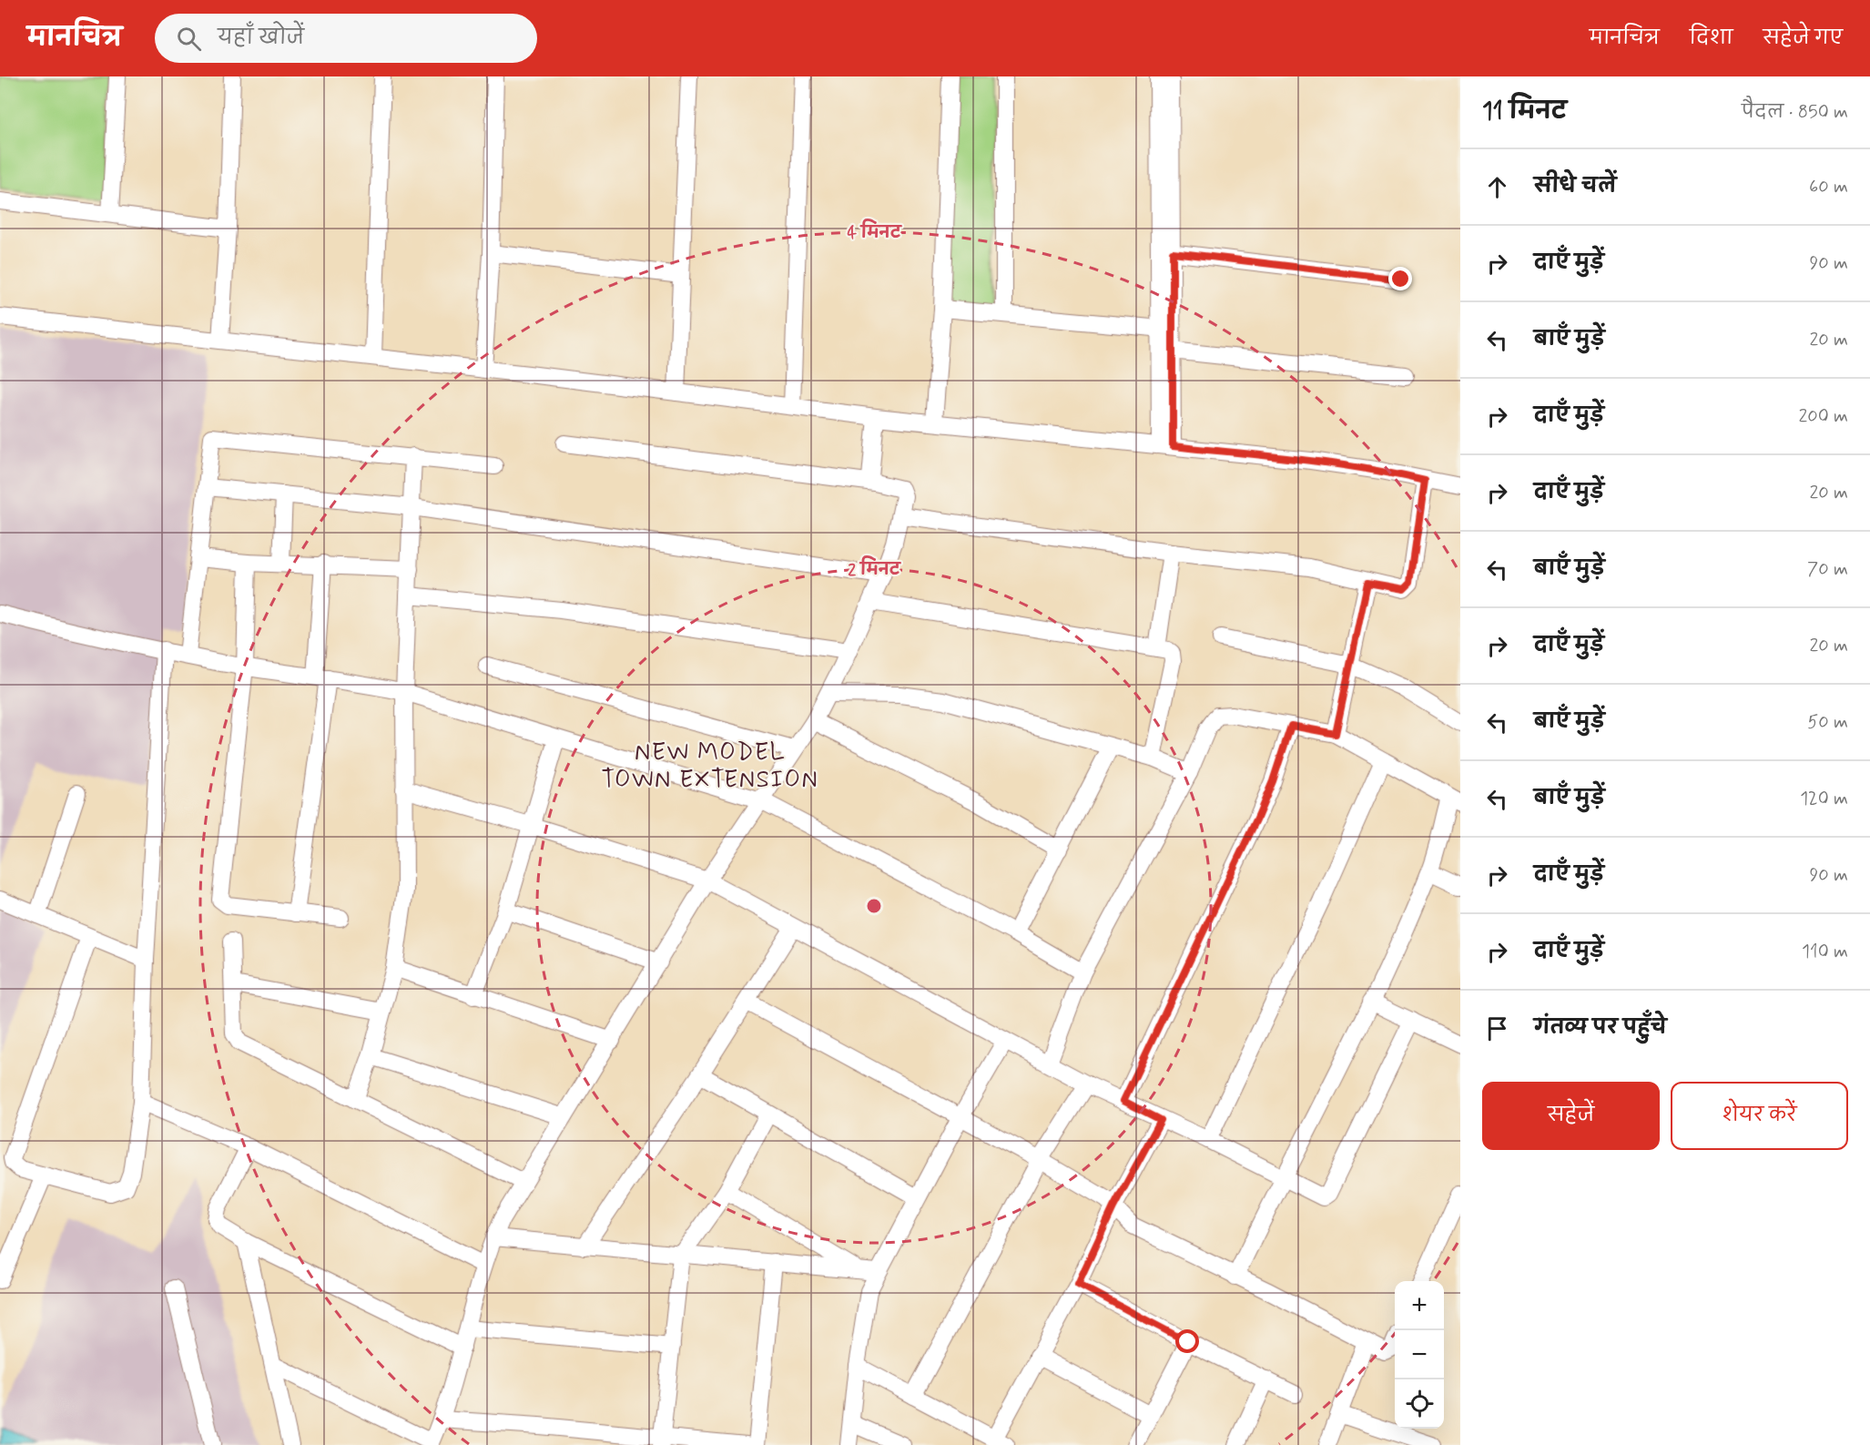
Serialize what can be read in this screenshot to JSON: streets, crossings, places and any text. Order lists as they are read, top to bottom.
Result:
{
  "districts": ["NEW MODEL TOWN EXTENSION"],
  "page": {
    "header": "मानचित्र",
    "search": "यहाँ खोजें",
    "nav": ["मानचित्र", "दिशा", "सहेजे गए"],
    "heading": ["11 मिनट", "पैदल · 850 m"],
    "list": [
      ["सीधे चलें", "60 m"],
      ["दाएँ मुड़ें", "90 m"],
      ["बाएँ मुड़ें", "20 m"],
      ["दाएँ मुड़ें", "200 m"],
      ["दाएँ मुड़ें", "20 m"],
      ["बाएँ मुड़ें", "70 m"],
      ["दाएँ मुड़ें", "20 m"],
      ["बाएँ मुड़ें", "50 m"],
      ["बाएँ मुड़ें", "120 m"],
      ["दाएँ मुड़ें", "90 m"],
      ["दाएँ मुड़ें", "110 m"],
      "गंतव्य पर पहुँचे"
    ],
    "buttons": ["सहेजें", "शेयर करें"],
    "map_buttons": ["+", "−"]
  },
  "rings": ["4 मिनट", "2 मिनट"]
}
